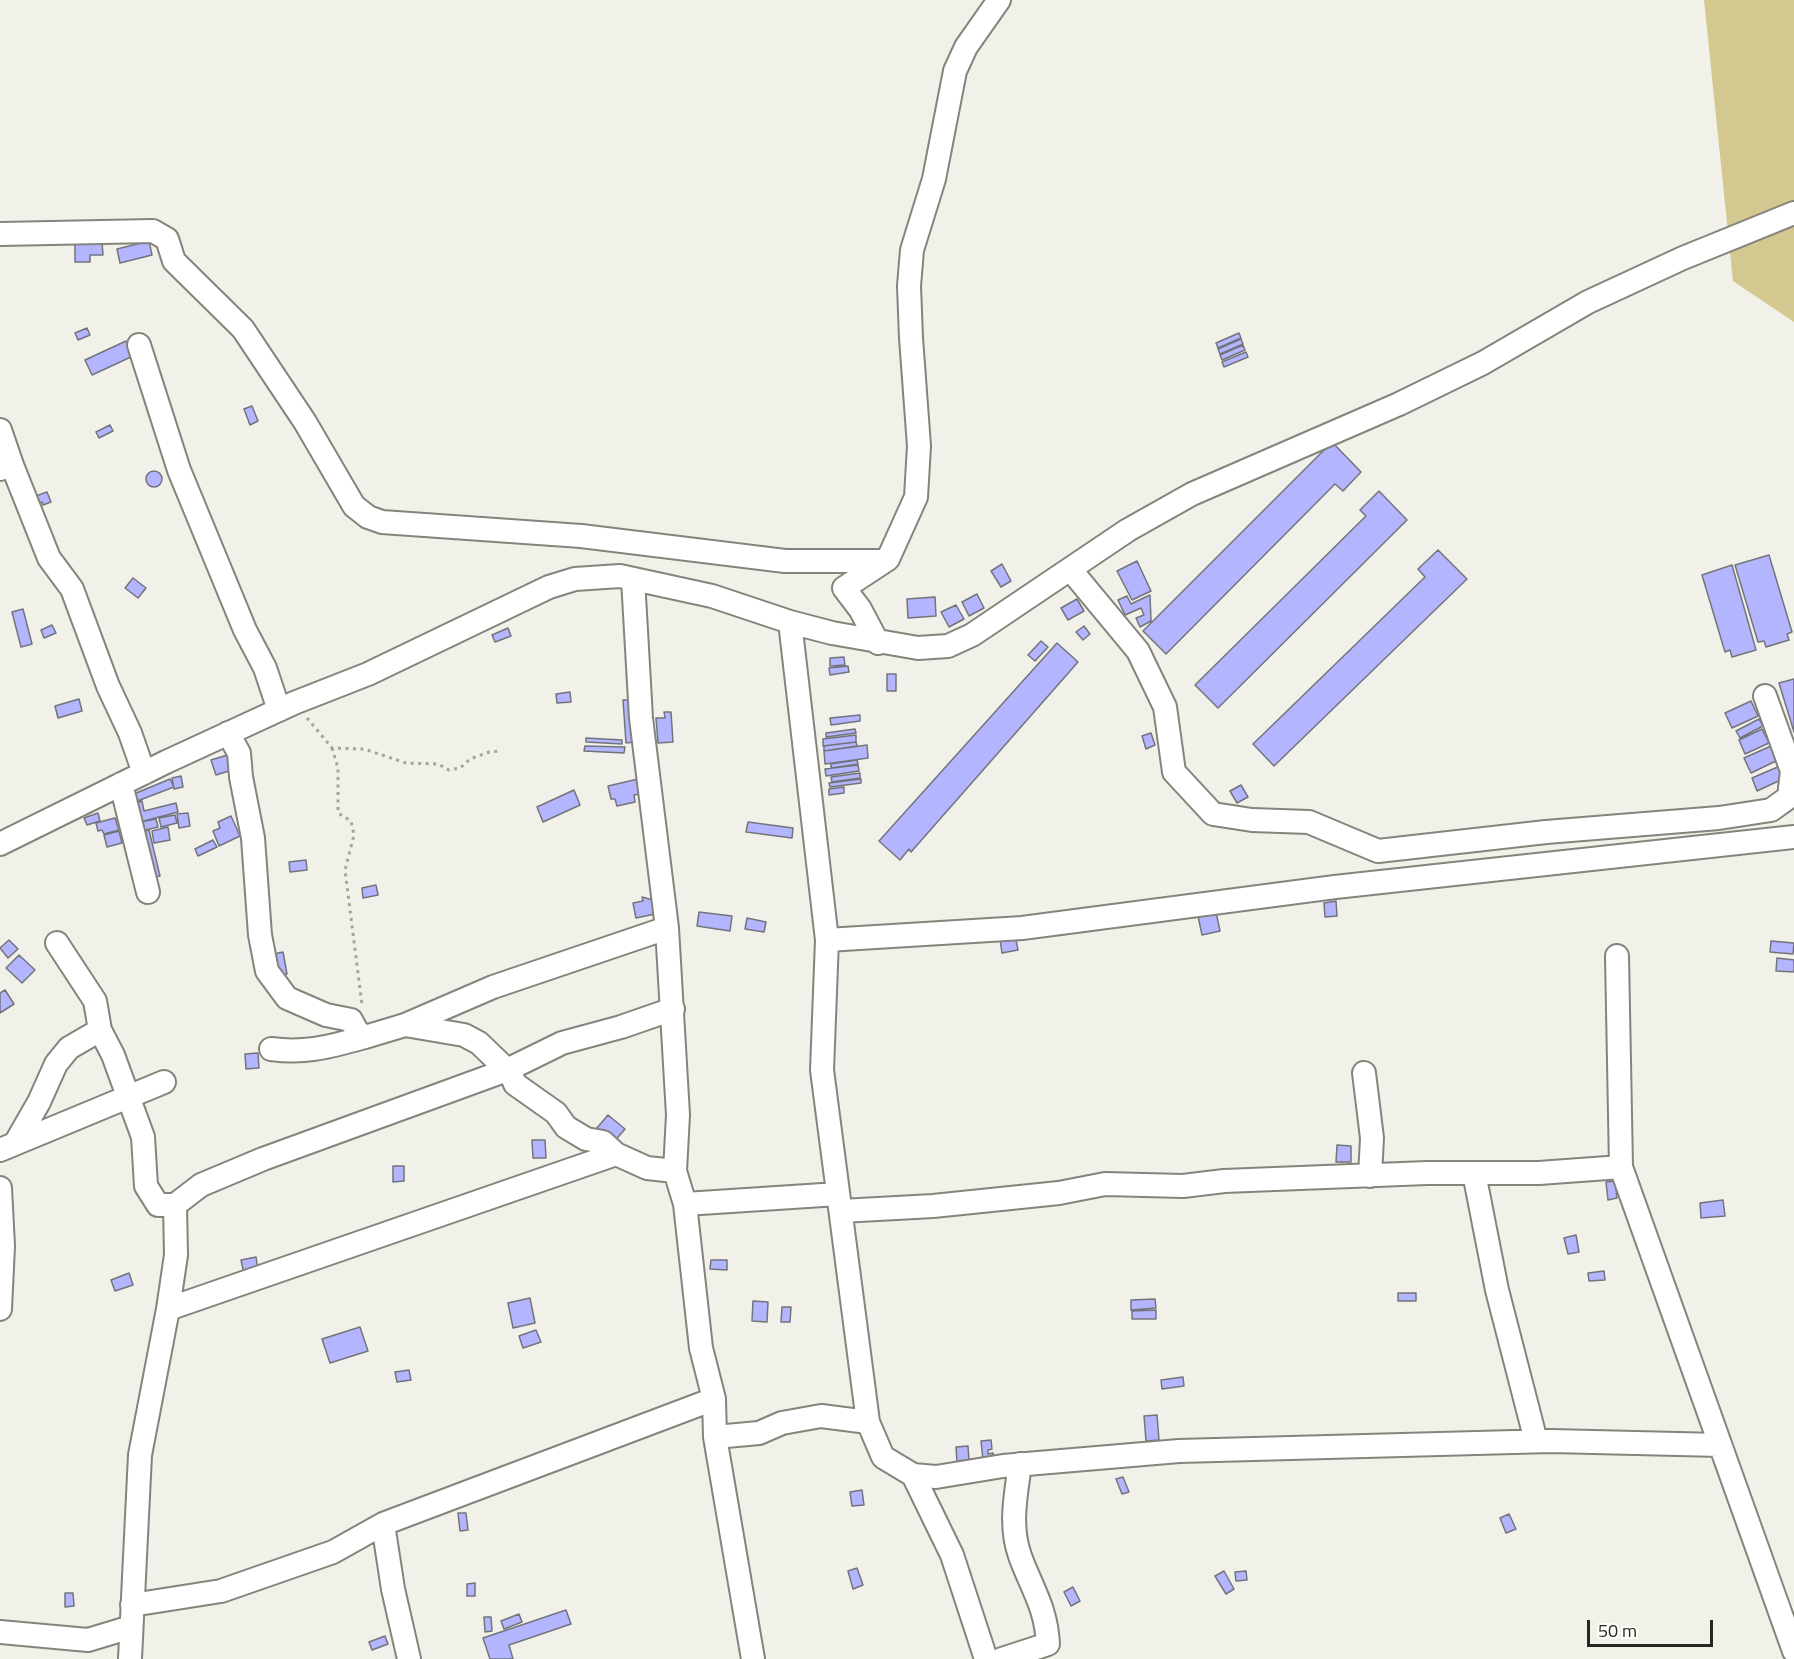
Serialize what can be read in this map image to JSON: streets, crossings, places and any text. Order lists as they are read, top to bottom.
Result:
{
  "scale_bar": "50 m"
}
